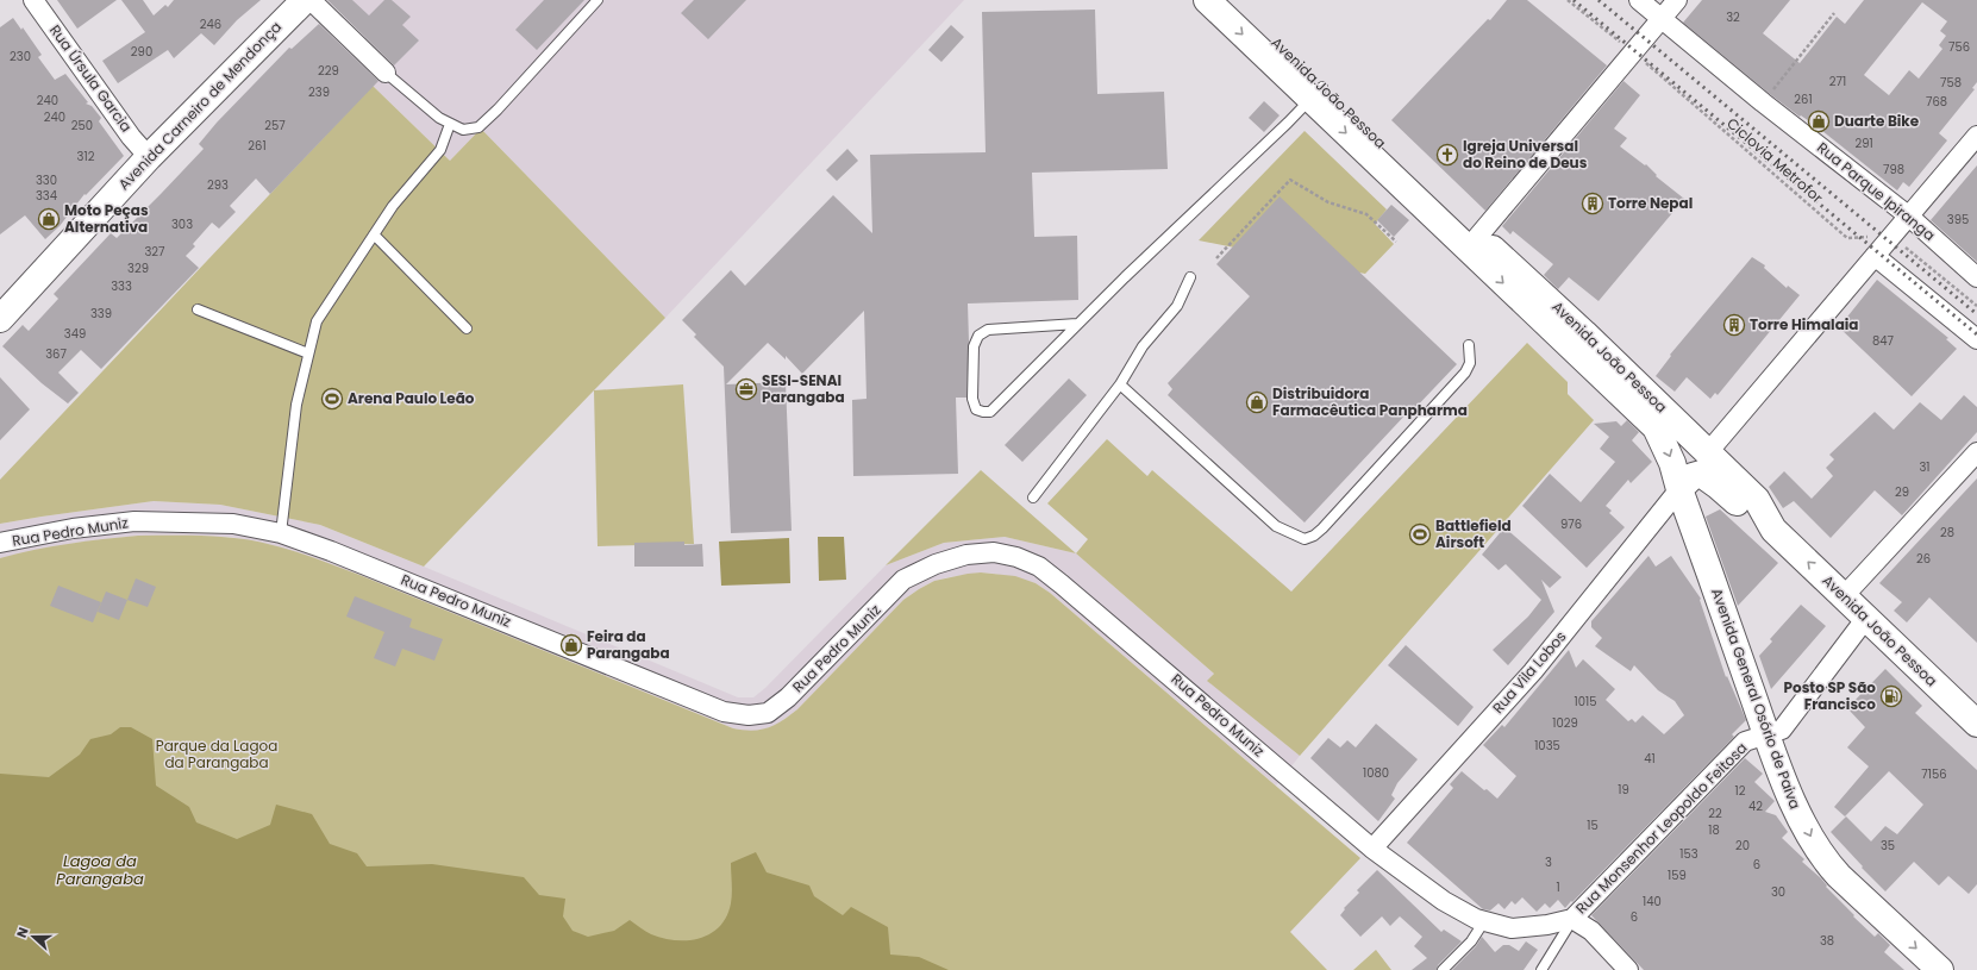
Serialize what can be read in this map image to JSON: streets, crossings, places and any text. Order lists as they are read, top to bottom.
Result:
{
  "streets": {
    "main road": ["Avenida João Pessoa", "Avenida Carneiro de Mendonça", "Avenida General Osório de Paiva"],
    "street": [
      "Rua Úrsula Garcia",
      "Rua Parque Ipiranga",
      "Rua Pedro Muniz",
      "Rua Vila Lobos",
      "Rua Monsenhor Leopoldo Feitosa"
    ],
    "path": ["Ciclovia Metrofor"]
  },
  "crossings": [
    ["Rua Úrsula Garcia", "Avenida Carneiro de Mendonça"],
    ["Avenida João Pessoa", "Avenida General Osório de Paiva"],
    ["Avenida João Pessoa", "Rua Monsenhor Leopoldo Feitosa"],
    ["Rua Pedro Muniz", "Rua Vila Lobos"],
    ["Rua Pedro Muniz", "Rua Monsenhor Leopoldo Feitosa"],
    ["Rua Vila Lobos", "Avenida General Osório de Paiva"],
    ["Avenida General Osório de Paiva", "Rua Monsenhor Leopoldo Feitosa"]
  ],
  "one_way": ["Avenida General Osório de Paiva"],
  "water": ["Lagoa da Parangaba"],
  "parks": ["Parque da Lagoa da Parangaba"],
  "places": {
    "shop": [
      "Duarte Bike",
      "Moto Peças Alternativa",
      "Distribuidora Farmacêutica Panpharma",
      "Feira da Parangaba"
    ],
    "church": ["Igreja Universal do Reino de Deus"],
    "building": ["Torre Nepal", "Torre Himalaia"],
    "office": ["SESI-SENAI Parangaba"],
    "sports": ["Arena Paulo Leão", "Battlefield Airsoft"],
    "fuel station": ["Posto SP São Francisco"]
  },
  "house_numbers": [
    "32",
    "246",
    "756",
    "290",
    "230",
    "229",
    "271",
    "758",
    "239",
    "261",
    "240",
    "768",
    "240",
    "250",
    "257",
    "291",
    "261",
    "312",
    "798",
    "330",
    "293",
    "334",
    "395",
    "303",
    "327",
    "329",
    "333",
    "339",
    "349",
    "847",
    "367",
    "31",
    "29",
    "976",
    "28",
    "26",
    "1015",
    "1029",
    "1035",
    "41",
    "1080",
    "7156",
    "19",
    "12",
    "42",
    "22",
    "15",
    "18",
    "20",
    "35",
    "153",
    "3",
    "6",
    "159",
    "1",
    "30",
    "140",
    "6",
    "38"
  ],
  "north": "left"
}
